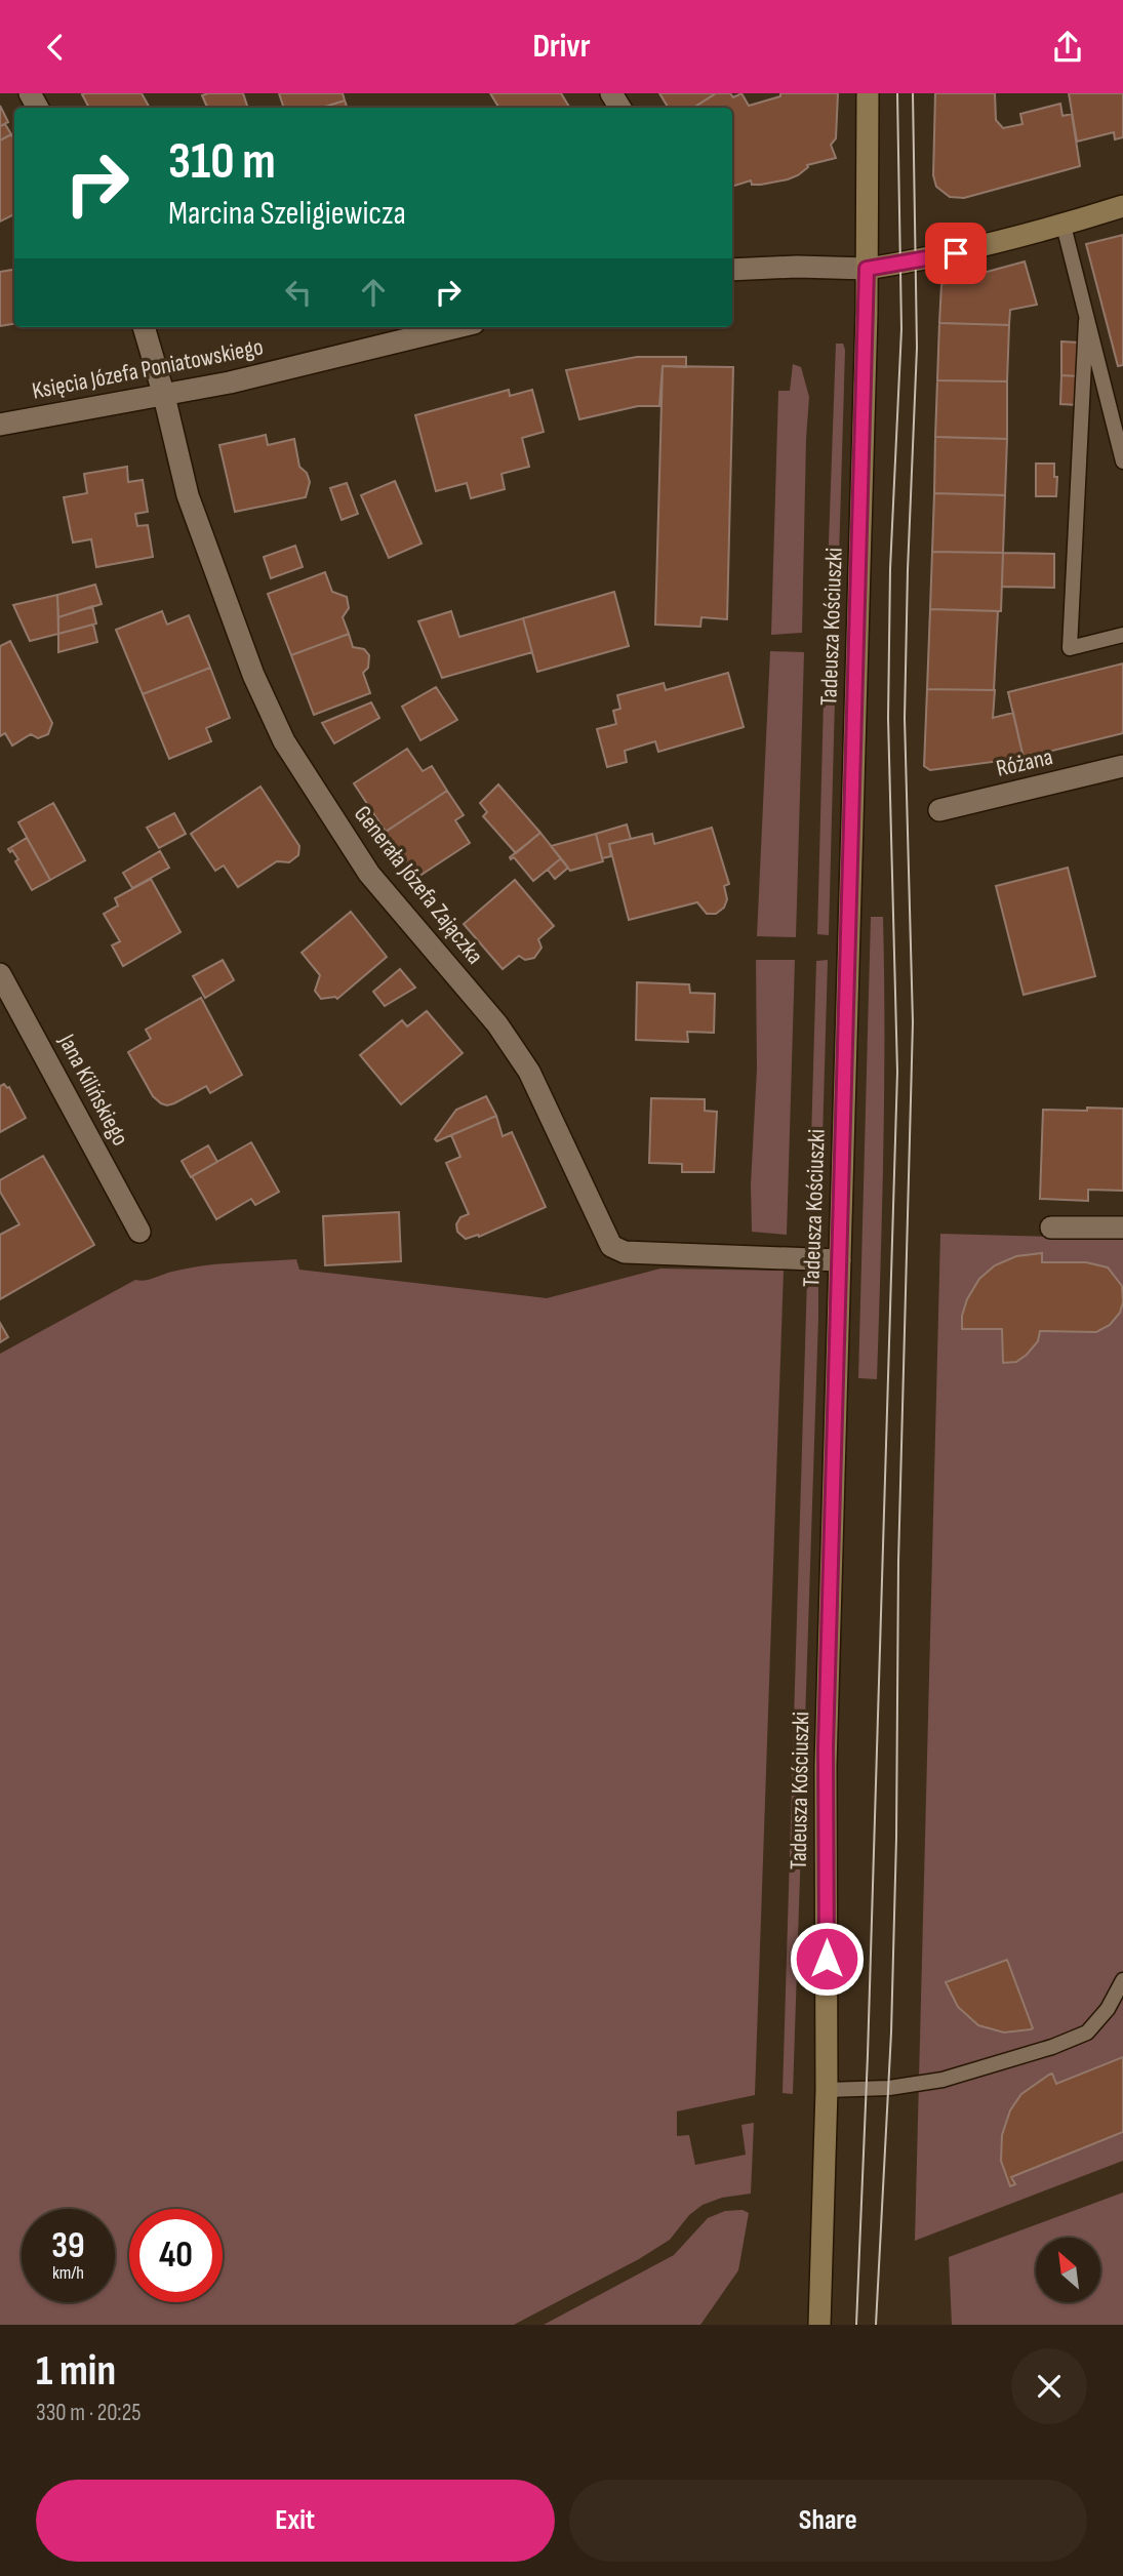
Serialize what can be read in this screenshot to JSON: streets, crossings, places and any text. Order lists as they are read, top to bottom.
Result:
{
  "streets": {
    "street": [
      "Księcia Józefa Poniatowskiego",
      "Tadeusza Kościuszki",
      "Różana",
      "Generała Józefa Zajączka",
      "Jana Kilińskiego"
    ]
  },
  "crossings": [
    ["Księcia Józefa Poniatowskiego", "Generała Józefa Zajączka"],
    ["Tadeusza Kościuszki", "Generała Józefa Zajączka"]
  ],
  "north": "top left",
  "page": {
    "header": "Drivr",
    "turn": ["310 m", "Marcina Szeligiewicza"],
    "speed": "39 km/h",
    "limit": "40",
    "heading": ["1 min", "330 m · 20:25"],
    "buttons": ["Exit", "Share"]
  }
}
